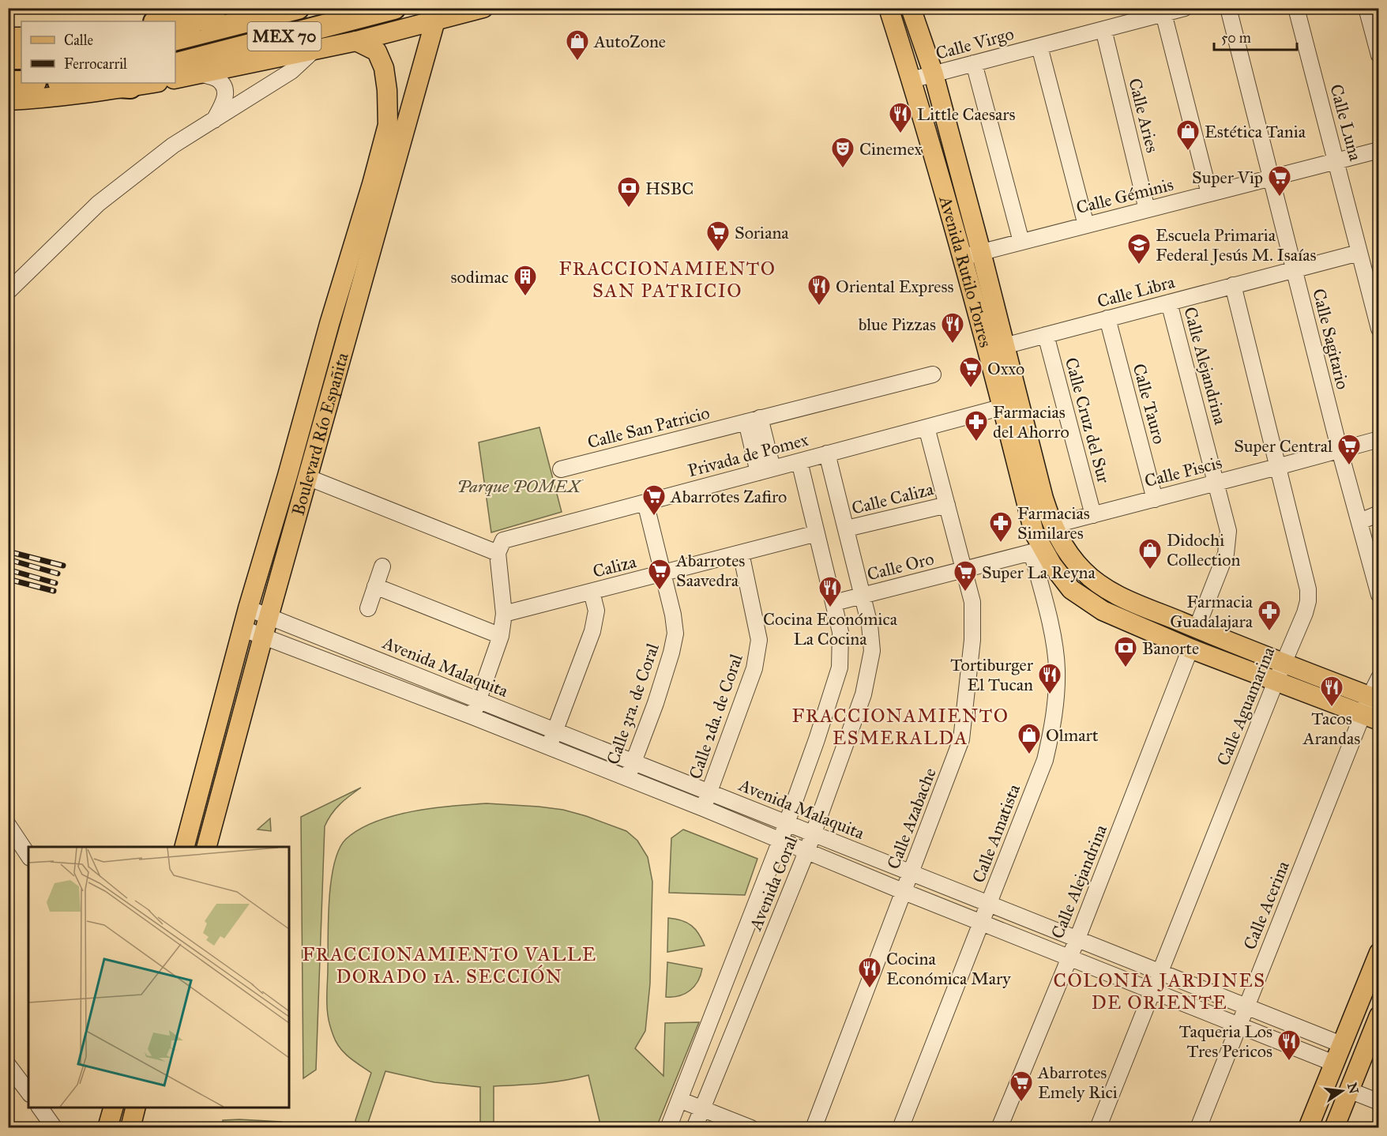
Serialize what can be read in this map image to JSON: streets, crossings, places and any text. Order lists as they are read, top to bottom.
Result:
{
  "streets": {
    "highway": ["MEX 70"],
    "main road": ["Avenida Rutilo Torres", "Boulevard Río Españita"],
    "street": [
      "Calle Virgo",
      "Calle Aries",
      "Calle Luna",
      "Calle Géminis",
      "Calle Libra",
      "Calle Sagitario",
      "Calle Alejandrina",
      "Calle Tauro",
      "Calle Cruz del Sur",
      "Calle San Patricio",
      "Privada de Pomex",
      "Calle Piscis",
      "Calle Caliza",
      "Caliza",
      "Calle Oro",
      "Avenida Malaquita",
      "Calle 3ra. de Coral",
      "Calle Aguamarina",
      "Calle 2da. de Coral",
      "Calle Azabache",
      "Calle Amatista",
      "Avenida Coral",
      "Calle Acerina"
    ]
  },
  "crossings": [
    ["Calle Virgo", "Calle Aries"],
    ["Calle Virgo", "Avenida Rutilo Torres"],
    ["Calle Aries", "Calle Géminis"],
    ["Calle Luna", "Calle Géminis"],
    ["Calle Luna", "Calle Libra"],
    ["Calle Géminis", "Avenida Rutilo Torres"],
    ["Calle Géminis", "Calle Sagitario"],
    ["Avenida Rutilo Torres", "Calle Libra"],
    ["Avenida Rutilo Torres", "Calle Alejandrina"],
    ["Avenida Rutilo Torres", "Privada de Pomex"],
    ["Avenida Rutilo Torres", "Calle Piscis"],
    ["Avenida Rutilo Torres", "Calle Oro"],
    ["Avenida Rutilo Torres", "Calle Aguamarina"],
    ["Avenida Rutilo Torres", "Calle Amatista"],
    ["Avenida Rutilo Torres", "Calle Acerina"],
    ["Calle Libra", "Calle Sagitario"],
    ["Calle Libra", "Calle Alejandrina"],
    ["Calle Libra", "Calle Tauro"],
    ["Calle Libra", "Calle Cruz del Sur"],
    ["Calle Libra", "Calle Aguamarina"],
    ["Calle Sagitario", "Calle Piscis"],
    ["Calle Alejandrina", "Calle Piscis"],
    ["Calle Alejandrina", "Avenida Malaquita"],
    ["Calle Tauro", "Calle Piscis"],
    ["Calle Cruz del Sur", "Calle Piscis"],
    ["Boulevard Río Españita", "Avenida Malaquita"],
    ["Privada de Pomex", "Calle 3ra. de Coral"],
    ["Privada de Pomex", "Calle Azabache"],
    ["Privada de Pomex", "Avenida Coral"],
    ["Calle Piscis", "Calle Aguamarina"],
    ["Calle Caliza", "Calle Azabache"],
    ["Calle Caliza", "Avenida Coral"],
    ["Caliza", "Calle 3ra. de Coral"],
    ["Caliza", "Calle 2da. de Coral"],
    ["Caliza", "Avenida Coral"],
    ["Calle Oro", "Calle Azabache"],
    ["Calle Oro", "Calle Amatista"],
    ["Calle Oro", "Avenida Coral"],
    ["Avenida Malaquita", "Calle 3ra. de Coral"],
    ["Avenida Malaquita", "Calle Aguamarina"],
    ["Avenida Malaquita", "Calle 2da. de Coral"],
    ["Avenida Malaquita", "Calle Azabache"],
    ["Avenida Malaquita", "Calle Amatista"],
    ["Avenida Malaquita", "Avenida Coral"],
    ["Avenida Malaquita", "Calle Acerina"]
  ],
  "districts": [
    "FRACCIONAMIENTO SAN PATRICIO",
    "FRACCIONAMIENTO ESMERALDA",
    "FRACCIONAMIENTO VALLE DORADO 1A. SECCIÓN",
    "COLONIA JARDINES DE ORIENTE"
  ],
  "parks": ["Parque POMEX"],
  "places": {
    "shop": [
      "AutoZone",
      "Estética Tania",
      "Didochi Collection",
      "Olmart"
    ],
    "restaurant": [
      "Little Caesars",
      "Oriental Express",
      "blue Pizzas",
      "Cocina Económica La Cocina",
      "Tortiburger El Tucan",
      "Tacos Arandas",
      "Cocina Económica Mary",
      "Taqueria Los Tres Pericos"
    ],
    "theatre": ["Cinemex"],
    "supermarket": [
      "Super Vip",
      "Soriana",
      "Oxxo",
      "Super Central",
      "Abarrotes Zafiro",
      "Abarrotes Saavedra",
      "Super La Reyna",
      "Abarrotes Emely Rici"
    ],
    "bank": ["HSBC", "Banorte"],
    "school or university": ["Escuela Primaria Federal Jesús M. Isaías"],
    "building": ["sodimac"],
    "pharmacy": ["Farmacias del Ahorro", "Farmacias Similares", "Farmacia Guadalajara"]
  },
  "legend": ["Calle", "Ferrocarril"],
  "scale_bar": "50 m",
  "north": "right"
}
